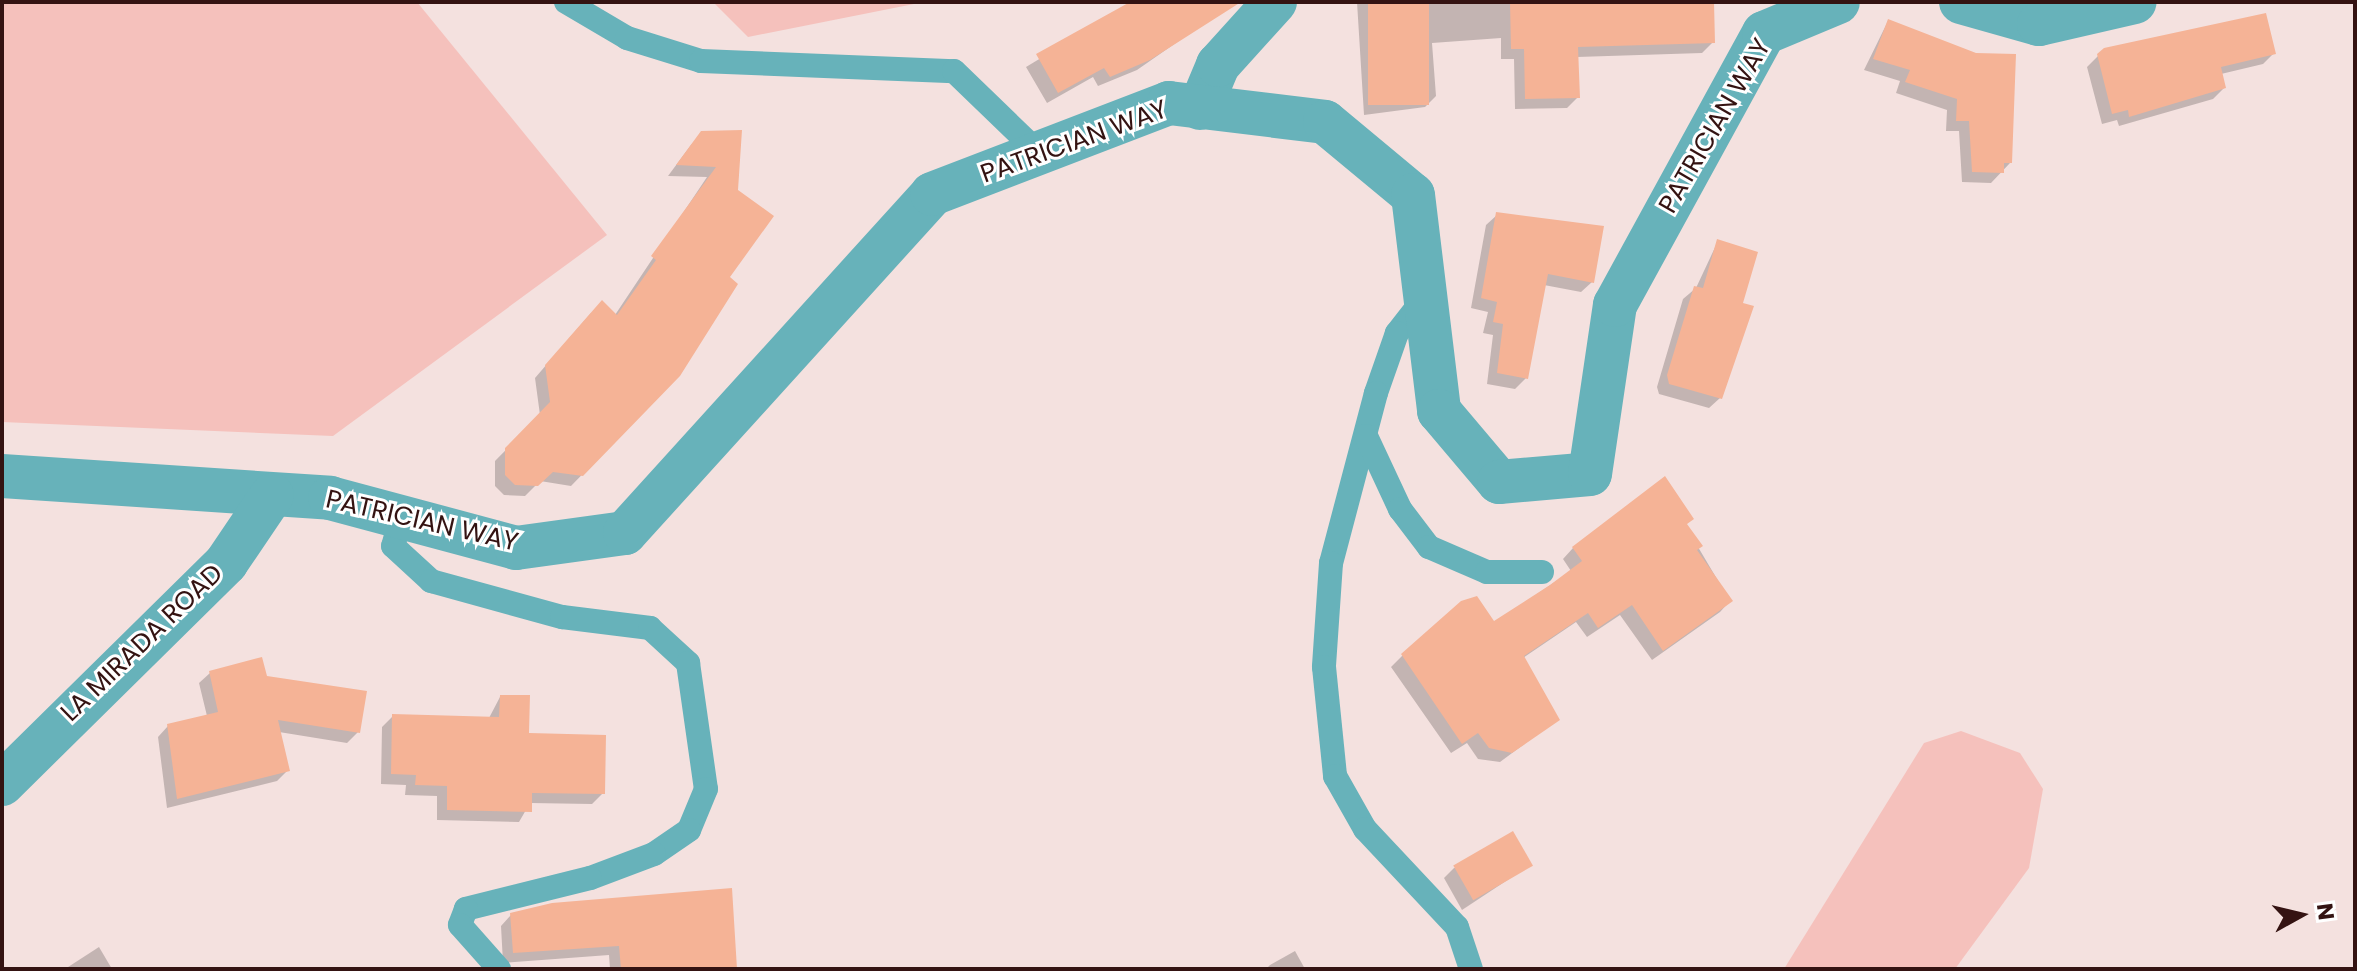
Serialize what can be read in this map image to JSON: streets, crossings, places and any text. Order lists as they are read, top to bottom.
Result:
{
  "streets": {
    "street": ["PATRICIAN WAY", "LA MIRADA ROAD"]
  },
  "crossings": [
    ["PATRICIAN WAY", "LA MIRADA ROAD"]
  ],
  "north": "right"
}
